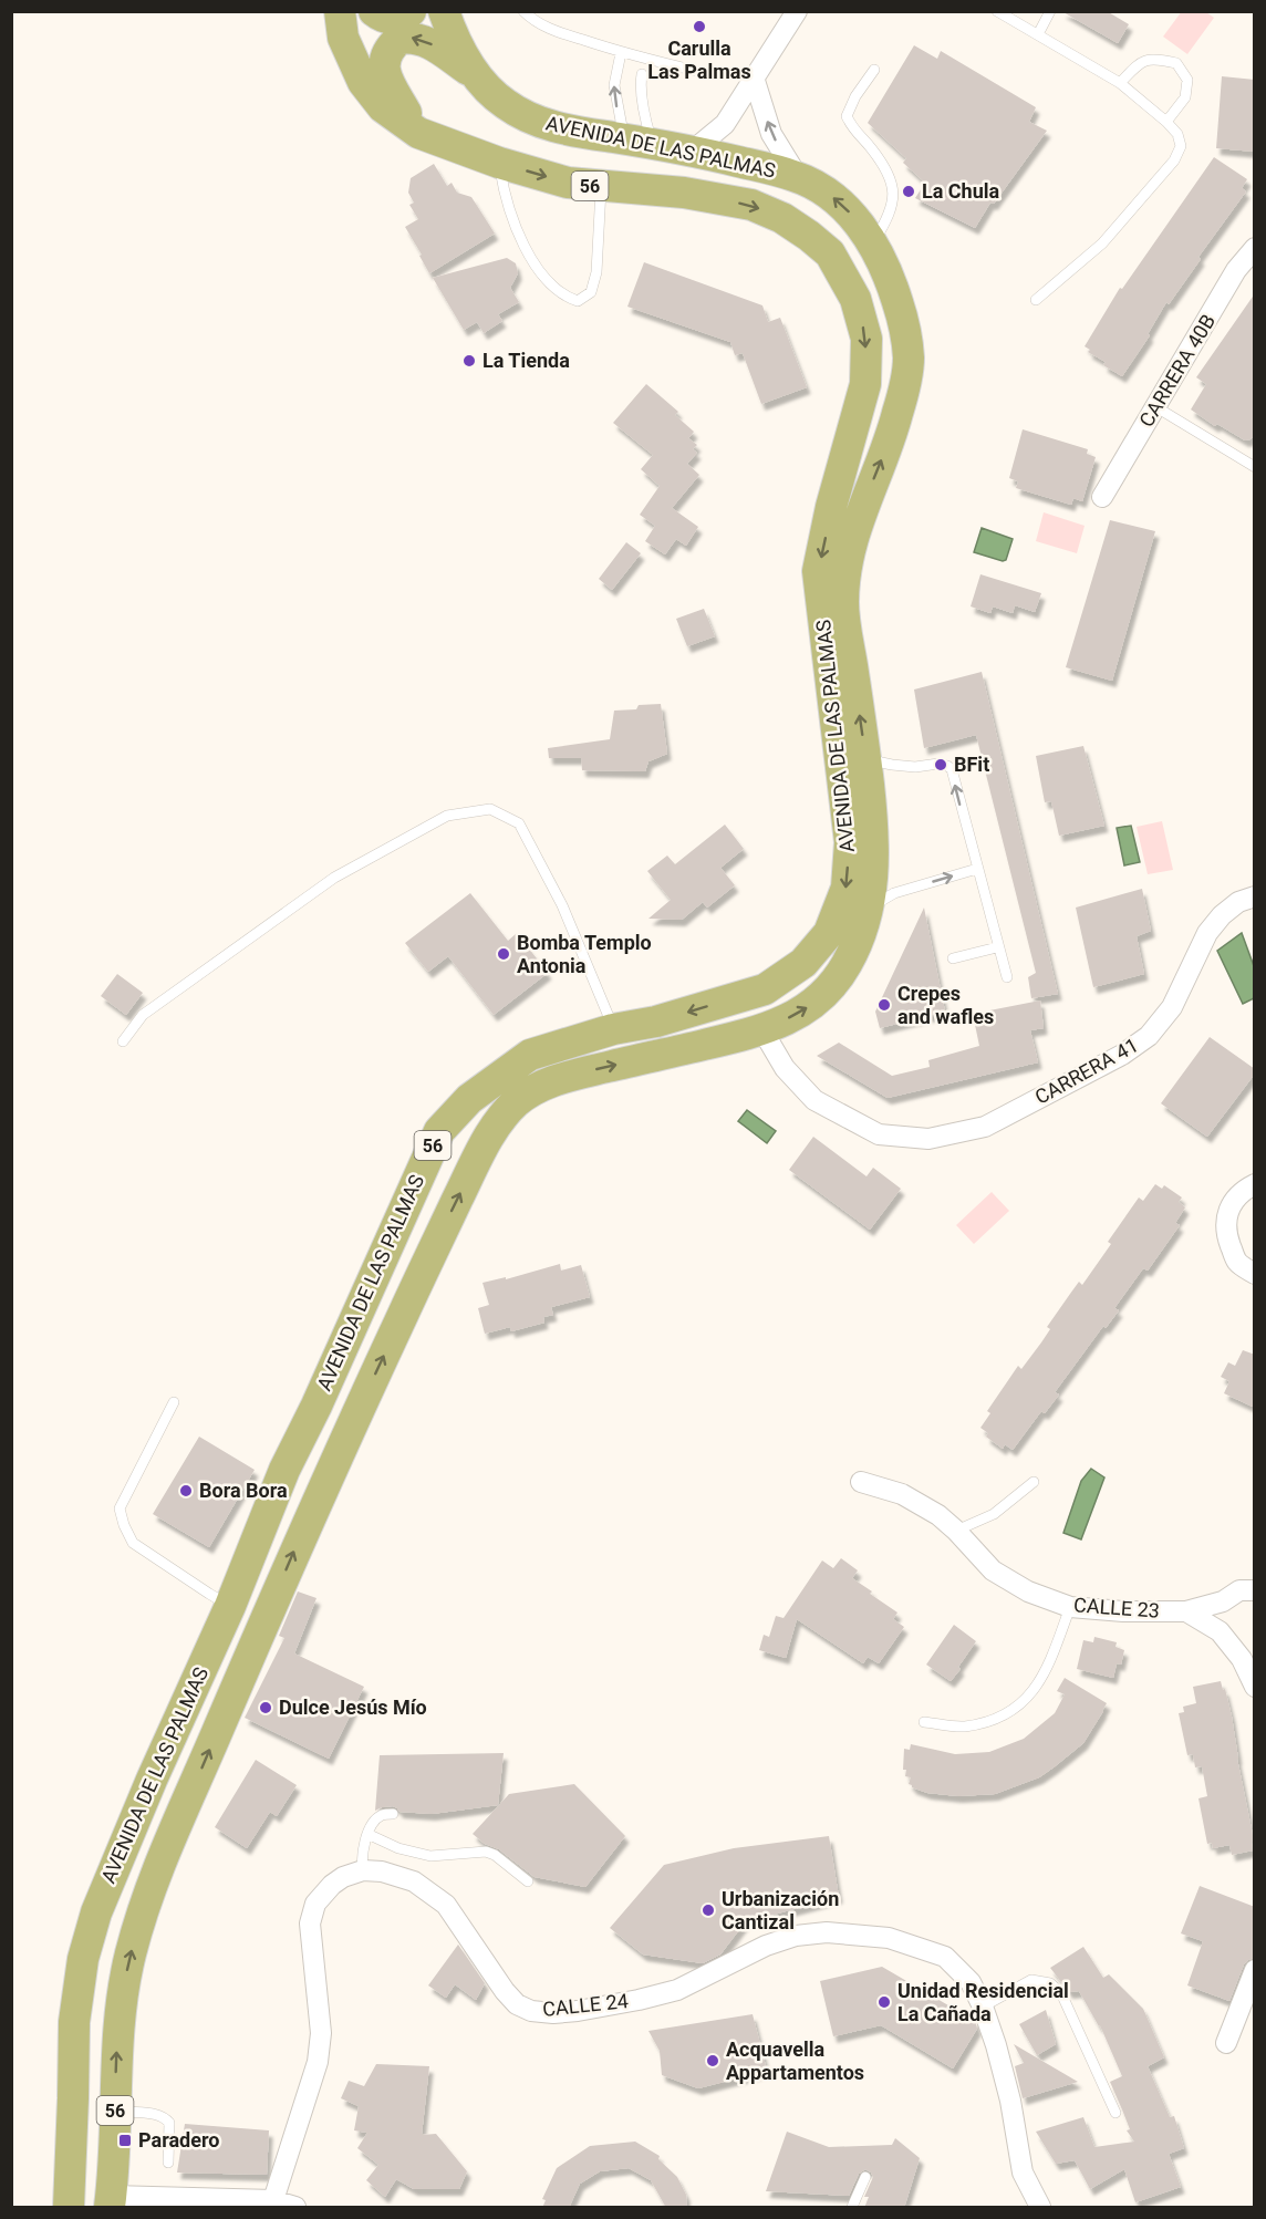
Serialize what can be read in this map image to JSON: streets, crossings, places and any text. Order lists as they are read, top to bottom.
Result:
{
  "streets": {
    "main road": ["AVENIDA DE LAS PALMAS", "56"],
    "street": [
      "CARRERA 40B",
      "CARRERA 41",
      "CALLE 23",
      "CALLE 24"
    ]
  },
  "crossings": [
    ["AVENIDA DE LAS PALMAS", "CARRERA 41"]
  ],
  "places": {
    "other": [
      "Carulla Las Palmas",
      "La Chula",
      "La Tienda",
      "BFit",
      "Bomba Templo Antonia",
      "Crepes and wafles",
      "Bora Bora",
      "Dulce Jesús Mío",
      "Urbanización Cantizal",
      "Unidad Residencial La Cañada",
      "Acquavella Appartamentos"
    ],
    "transit": ["Paradero"]
  }
}
